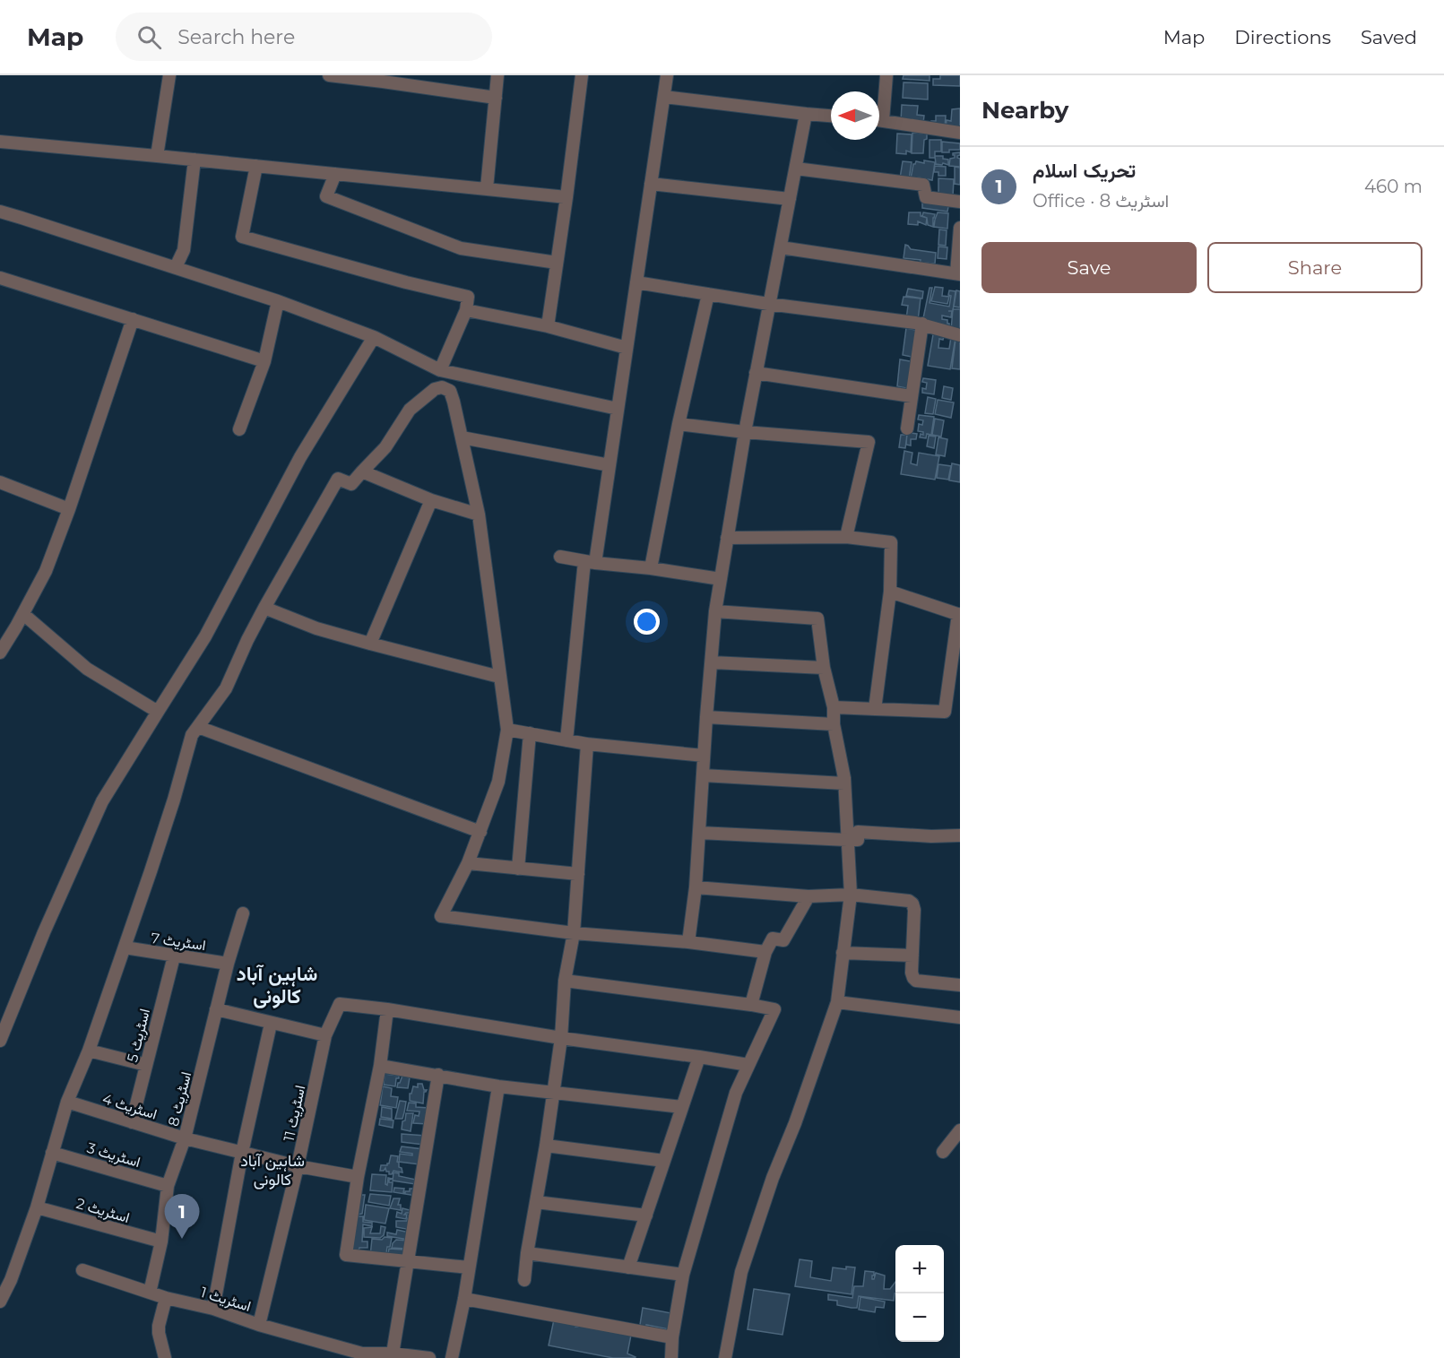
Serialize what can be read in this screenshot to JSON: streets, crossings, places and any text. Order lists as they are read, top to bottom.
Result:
{
  "streets": {
    "street": [
      "اسٹریٹ 7",
      "اسٹریٹ 5",
      "اسٹریٹ 8",
      "اسٹریٹ 4",
      "اسٹریٹ 11",
      "اسٹریٹ 3",
      "اسٹریٹ 2",
      "اسٹریٹ 1"
    ]
  },
  "crossings": [
    ["اسٹریٹ 7", "اسٹریٹ 5"],
    ["اسٹریٹ 7", "اسٹریٹ 8"],
    ["اسٹریٹ 5", "اسٹریٹ 4"],
    ["اسٹریٹ 8", "اسٹریٹ 4"],
    ["اسٹریٹ 8", "اسٹریٹ 3"],
    ["اسٹریٹ 8", "اسٹریٹ 2"],
    ["اسٹریٹ 8", "اسٹریٹ 1"],
    ["اسٹریٹ 4", "اسٹریٹ 11"],
    ["اسٹریٹ 11", "اسٹریٹ 1"]
  ],
  "districts": ["شاہین آباد کالونی", "شاہین آباد کالونی"],
  "north": "left",
  "page": {
    "header": "Map",
    "search": "Search here",
    "nav": ["Map", "Directions", "Saved"],
    "heading": "Nearby",
    "list": [
      {
        "mark": "1",
        "name": "تحریک اسلام",
        "note": "Office · اسٹریٹ 8",
        "value": "460 m"
      }
    ],
    "buttons": ["Save", "Share"],
    "pins": "1",
    "map_buttons": ["+", "−"]
  }
}
